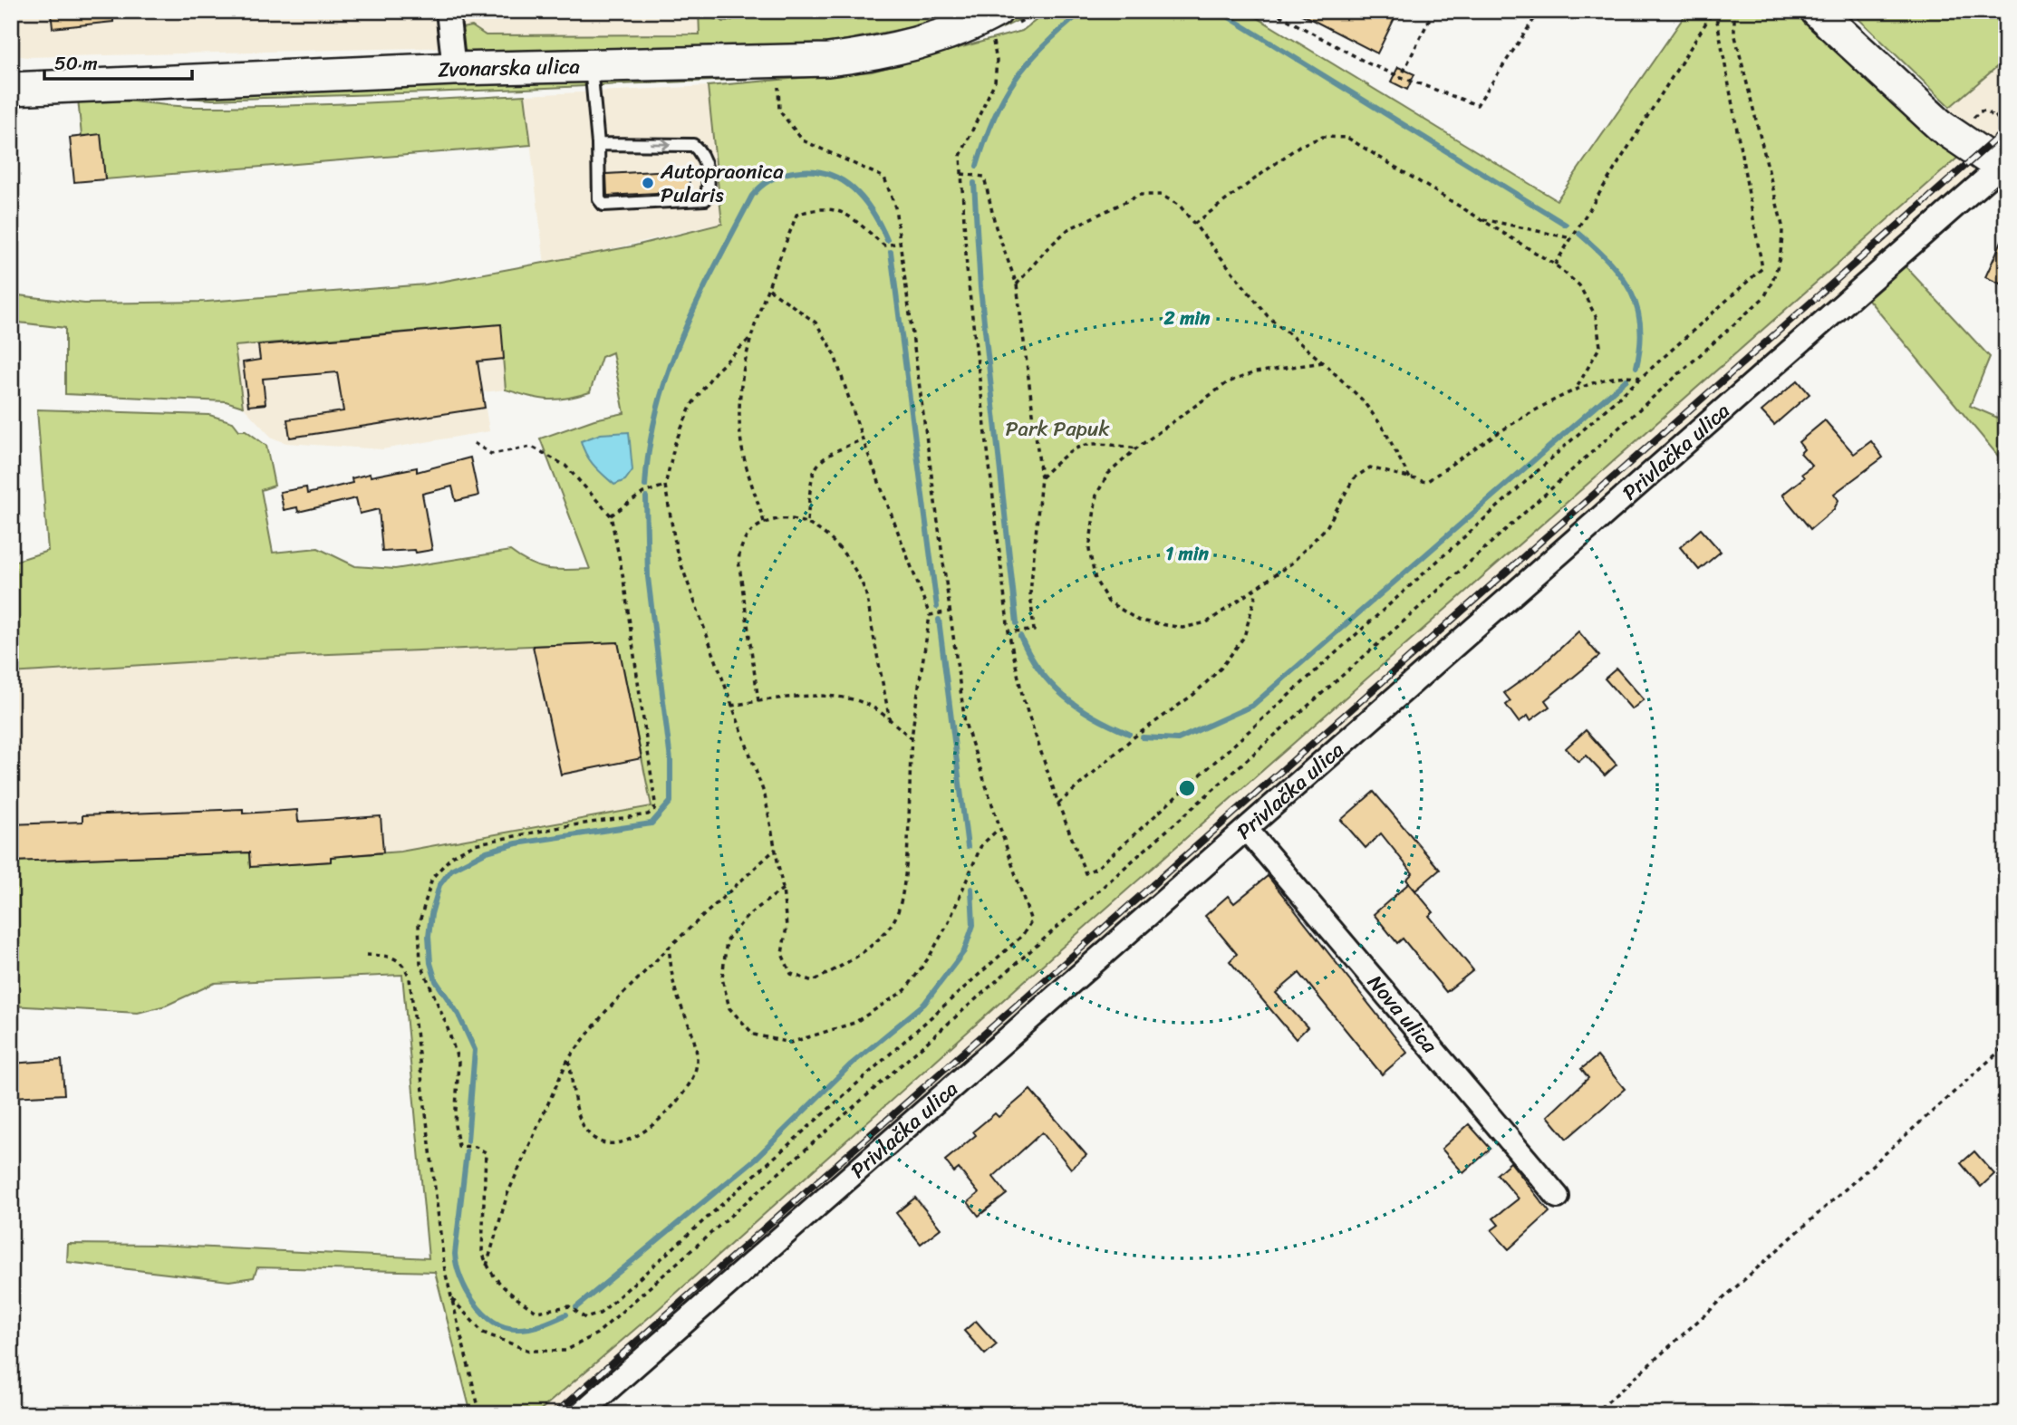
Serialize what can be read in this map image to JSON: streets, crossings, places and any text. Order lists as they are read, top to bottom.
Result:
{
  "streets": {
    "main road": ["Zvonarska ulica"],
    "street": ["Privlačka ulica", "Nova ulica"]
  },
  "crossings": [
    ["Privlačka ulica", "Nova ulica"]
  ],
  "parks": ["Park Papuk"],
  "places": ["Autopraonica Pularis"],
  "scale_bar": "50 m",
  "rings": ["2 min", "1 min"]
}
